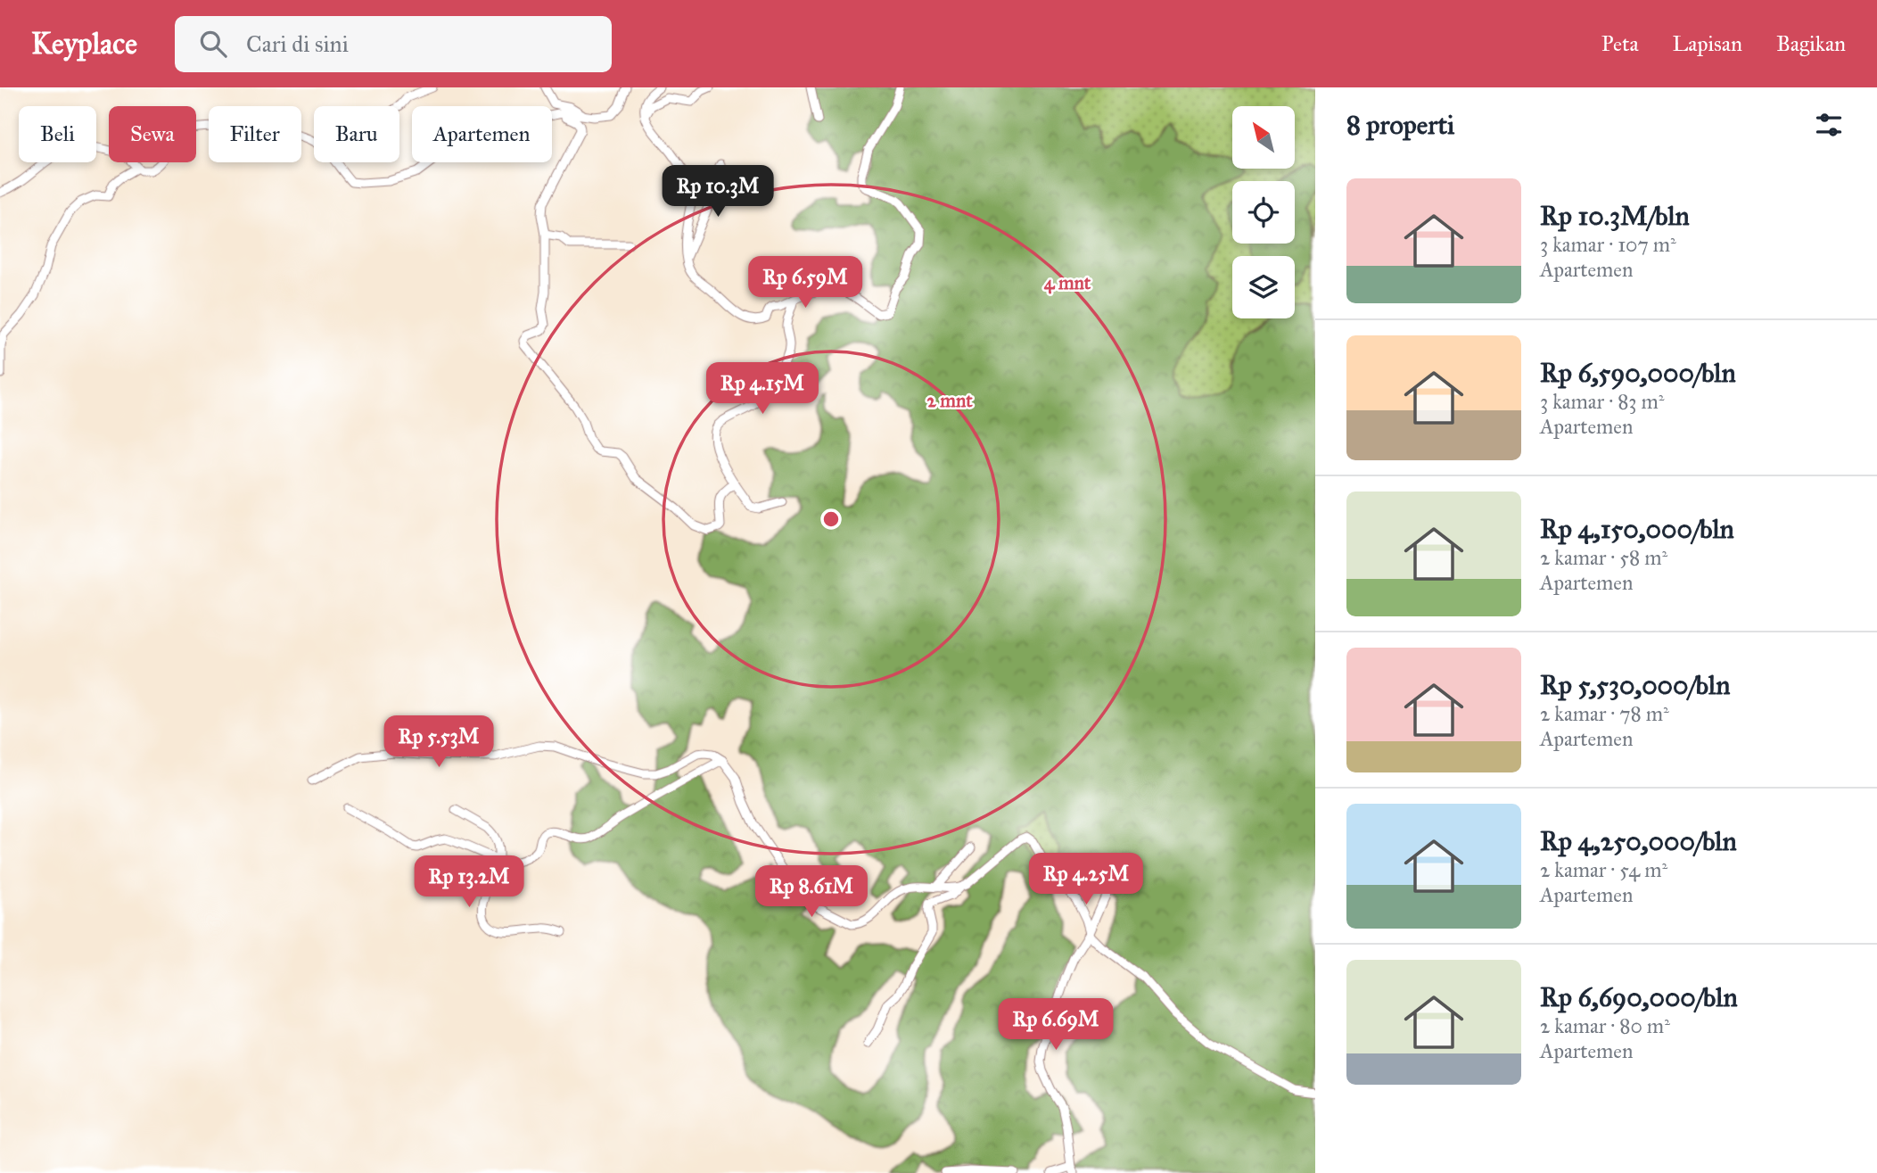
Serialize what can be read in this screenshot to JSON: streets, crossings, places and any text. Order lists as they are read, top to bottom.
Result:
{
  "north": "top left",
  "page": {
    "header": "Keyplace",
    "search": "Cari di sini",
    "nav": ["Peta", "Lapisan", "Bagikan"],
    "heading": "8 properti",
    "chip": [
      "Beli",
      "Sewa",
      "Filter",
      "Baru",
      "Apartemen"
    ],
    "list": [
      {
        "name": "Rp 10.3M/bln",
        "note": "3 kamar · 107 m² · Apartemen"
      },
      {
        "name": "Rp 6,590,000/bln",
        "note": "3 kamar · 83 m² · Apartemen"
      },
      {
        "name": "Rp 4,150,000/bln",
        "note": "2 kamar · 58 m² · Apartemen"
      },
      {
        "name": "Rp 5,530,000/bln",
        "note": "2 kamar · 78 m² · Apartemen"
      },
      {
        "name": "Rp 4,250,000/bln",
        "note": "2 kamar · 54 m² · Apartemen"
      },
      {
        "name": "Rp 6,690,000/bln",
        "note": "2 kamar · 80 m² · Apartemen"
      }
    ],
    "price": [
      "Rp 10.3M",
      "Rp 6.59M",
      "Rp 4.15M",
      "Rp 5.53M",
      "Rp 4.25M",
      "Rp 13.2M",
      "Rp 8.61M",
      "Rp 6.69M"
    ]
  },
  "rings": ["4 mnt", "2 mnt"]
}
